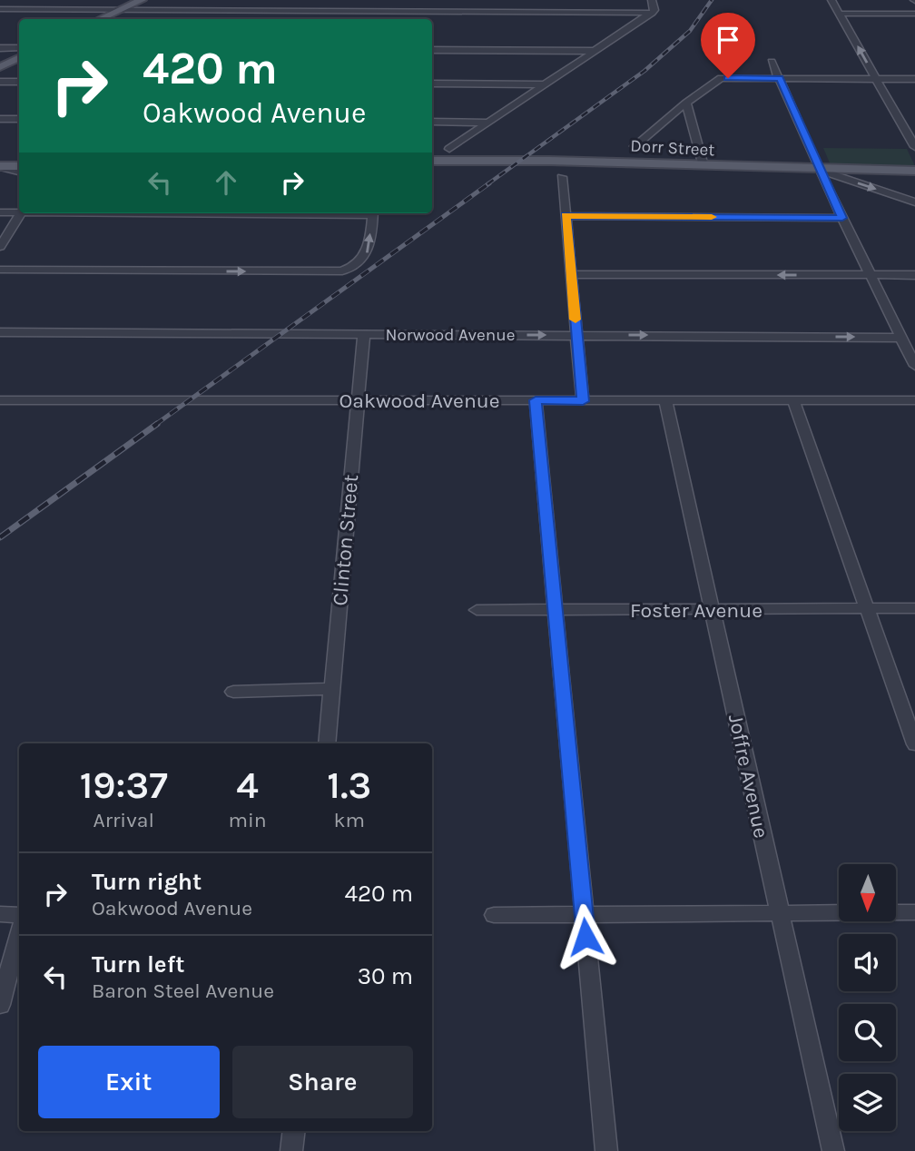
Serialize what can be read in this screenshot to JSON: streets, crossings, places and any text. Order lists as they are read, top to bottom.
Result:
{
  "streets": {
    "main road": ["Dorr Street"],
    "street": [
      "Norwood Avenue",
      "Oakwood Avenue",
      "Clinton Street",
      "Foster Avenue",
      "Joffre Avenue"
    ]
  },
  "crossings": [
    ["Norwood Avenue", "Clinton Street"],
    ["Oakwood Avenue", "Clinton Street"],
    ["Oakwood Avenue", "Joffre Avenue"],
    ["Foster Avenue", "Joffre Avenue"]
  ],
  "north": "bottom",
  "page": {
    "turn": ["420 m", "Oakwood Avenue"],
    "eta": [
      "19:37",
      "Arrival",
      "4",
      "min",
      "1.3",
      "km"
    ],
    "list": [
      {
        "name": "Turn right",
        "note": "Oakwood Avenue",
        "value": "420 m"
      },
      {
        "name": "Turn left",
        "note": "Baron Steel Avenue",
        "value": "30 m"
      }
    ],
    "buttons": ["Exit", "Share"]
  }
}
